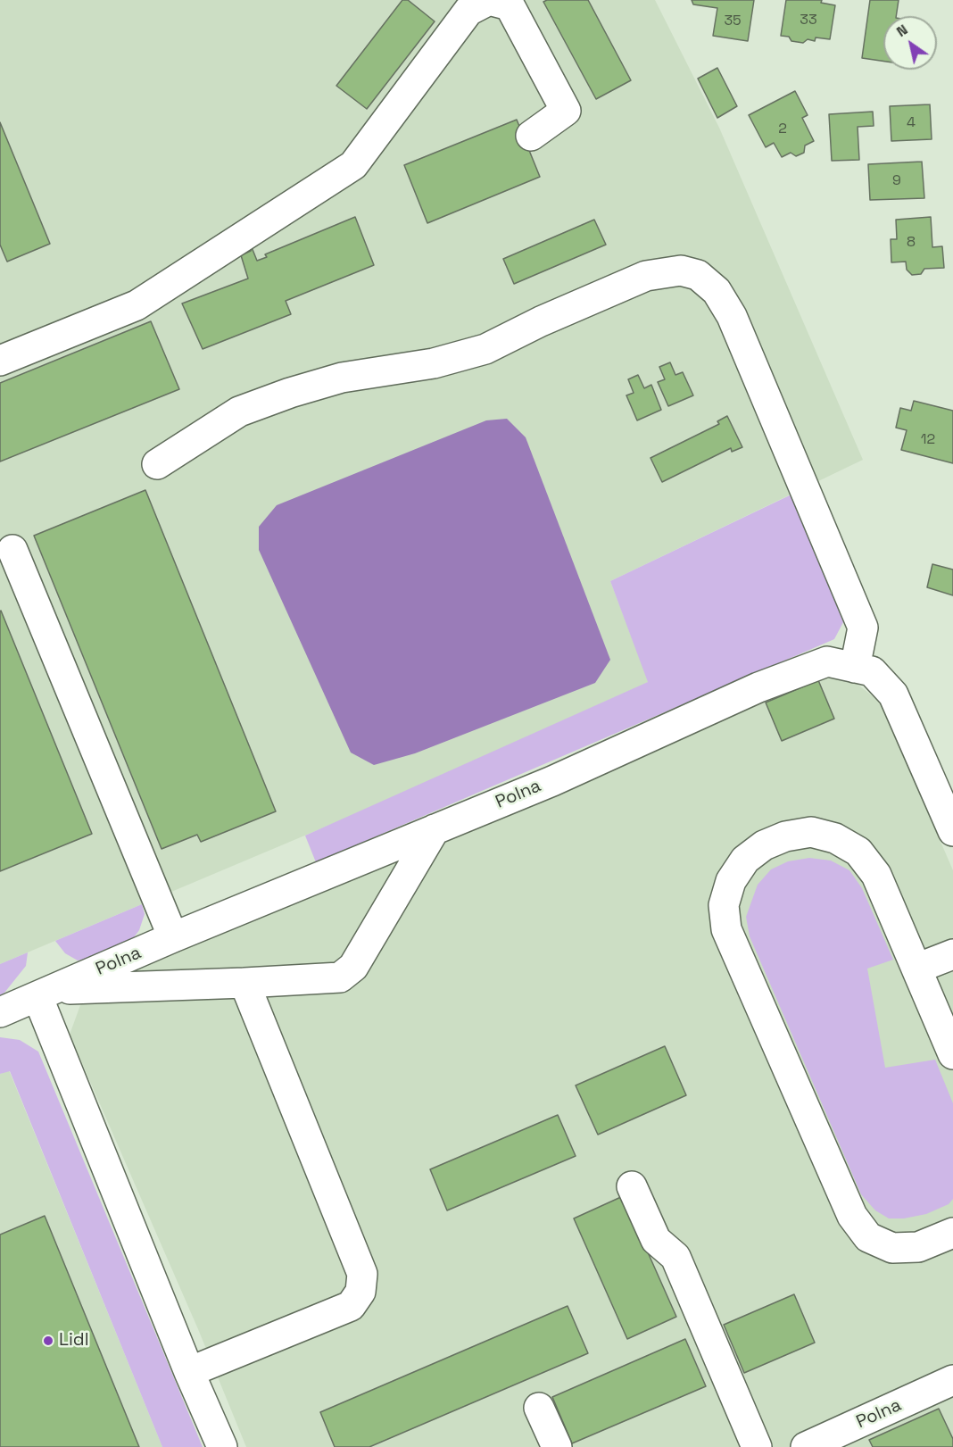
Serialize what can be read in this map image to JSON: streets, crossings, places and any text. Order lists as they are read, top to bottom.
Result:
{
  "streets": {
    "street": ["Polna"]
  },
  "places": ["Lidl"],
  "house_numbers": [
    "33",
    "35",
    "4",
    "2",
    "9",
    "8",
    "12"
  ],
  "north": "top left"
}
